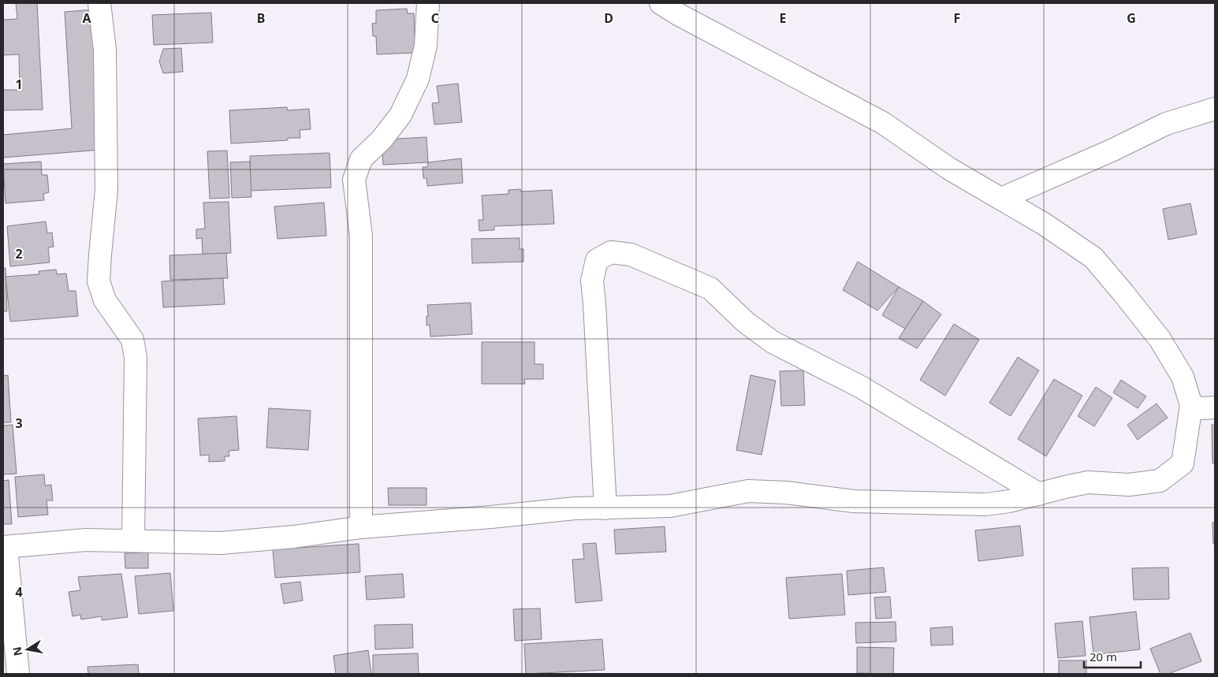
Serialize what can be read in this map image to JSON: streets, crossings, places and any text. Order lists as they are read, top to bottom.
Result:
{
  "scale_bar": "20 m",
  "north": "left",
  "grid": {
    "columns": [
      "A",
      "B",
      "C",
      "D",
      "E",
      "F",
      "G"
    ],
    "rows": [
      "1",
      "2",
      "3",
      "4"
    ]
  }
}
